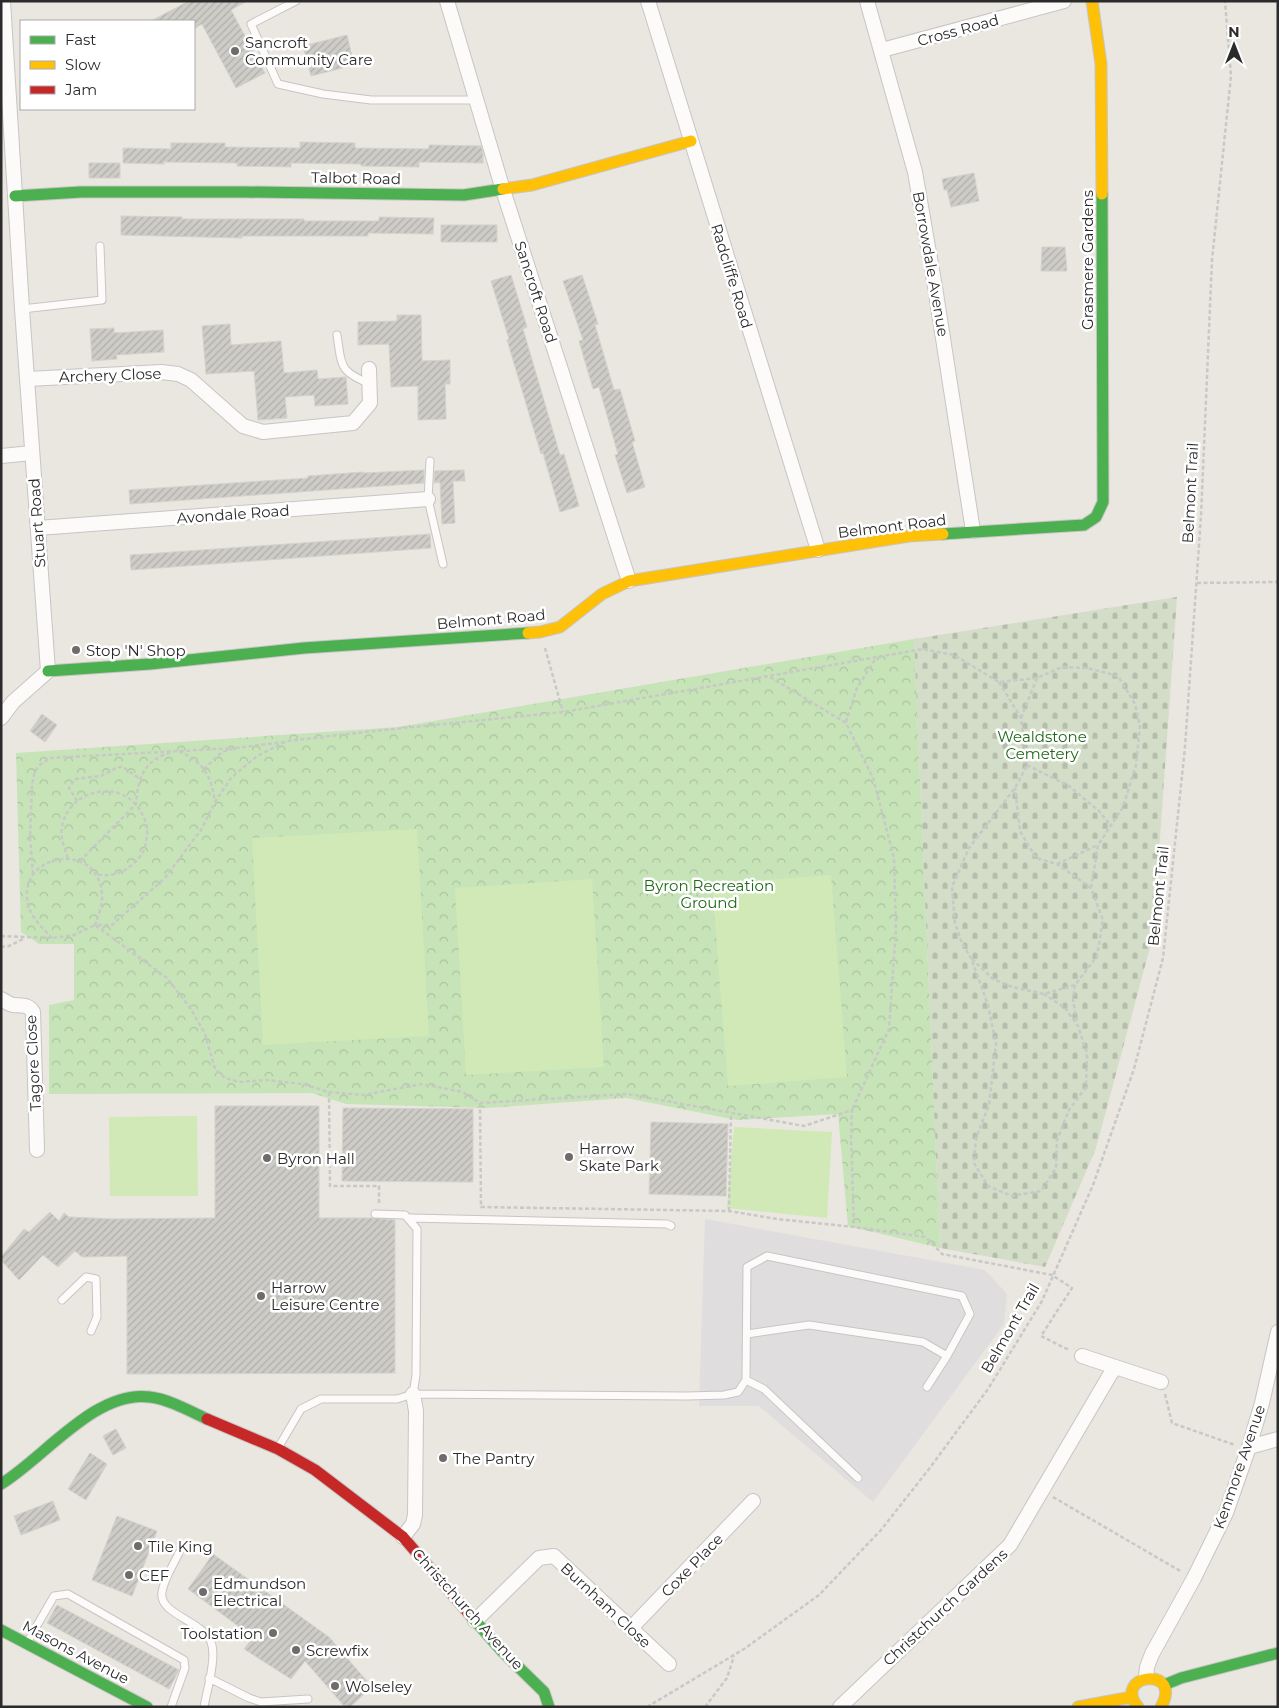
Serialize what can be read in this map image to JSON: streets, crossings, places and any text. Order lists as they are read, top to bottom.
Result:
{
  "streets": {
    "street": [
      "Cross Road",
      "Talbot Road",
      "Grasmere Gardens",
      "Borrowdale Avenue",
      "Radcliffe Road",
      "Sancroft Road",
      "Archery Close",
      "Avondale Road",
      "Stuart Road",
      "Belmont Road",
      "Tagore Close",
      "Kenmore Avenue",
      "Coxe Place",
      "Burnham Close",
      "Christchurch Gardens",
      "Christchurch Avenue",
      "Masons Avenue"
    ],
    "path": ["Belmont Trail"]
  },
  "crossings": [
    ["Cross Road", "Borrowdale Avenue"],
    ["Talbot Road", "Radcliffe Road"],
    ["Talbot Road", "Sancroft Road"],
    ["Talbot Road", "Stuart Road"],
    ["Grasmere Gardens", "Belmont Road"],
    ["Borrowdale Avenue", "Belmont Road"],
    ["Radcliffe Road", "Belmont Road"],
    ["Sancroft Road", "Belmont Road"],
    ["Archery Close", "Stuart Road"],
    ["Avondale Road", "Stuart Road"],
    ["Stuart Road", "Belmont Road"],
    ["Coxe Place", "Burnham Close"],
    ["Burnham Close", "Christchurch Avenue"]
  ],
  "parks": ["Wealdstone Cemetery", "Byron Recreation Ground"],
  "places": [
    "Sancroft Community Care",
    "Stop 'N' Shop",
    "Harrow Skate Park",
    "Byron Hall",
    "Harrow Leisure Centre",
    "The Pantry",
    "Tile King",
    "CEF",
    "Edmundson Electrical",
    "Toolstation",
    "Screwfix",
    "Wolseley"
  ],
  "legend": ["Fast", "Slow", "Jam"],
  "north": "top"
}
